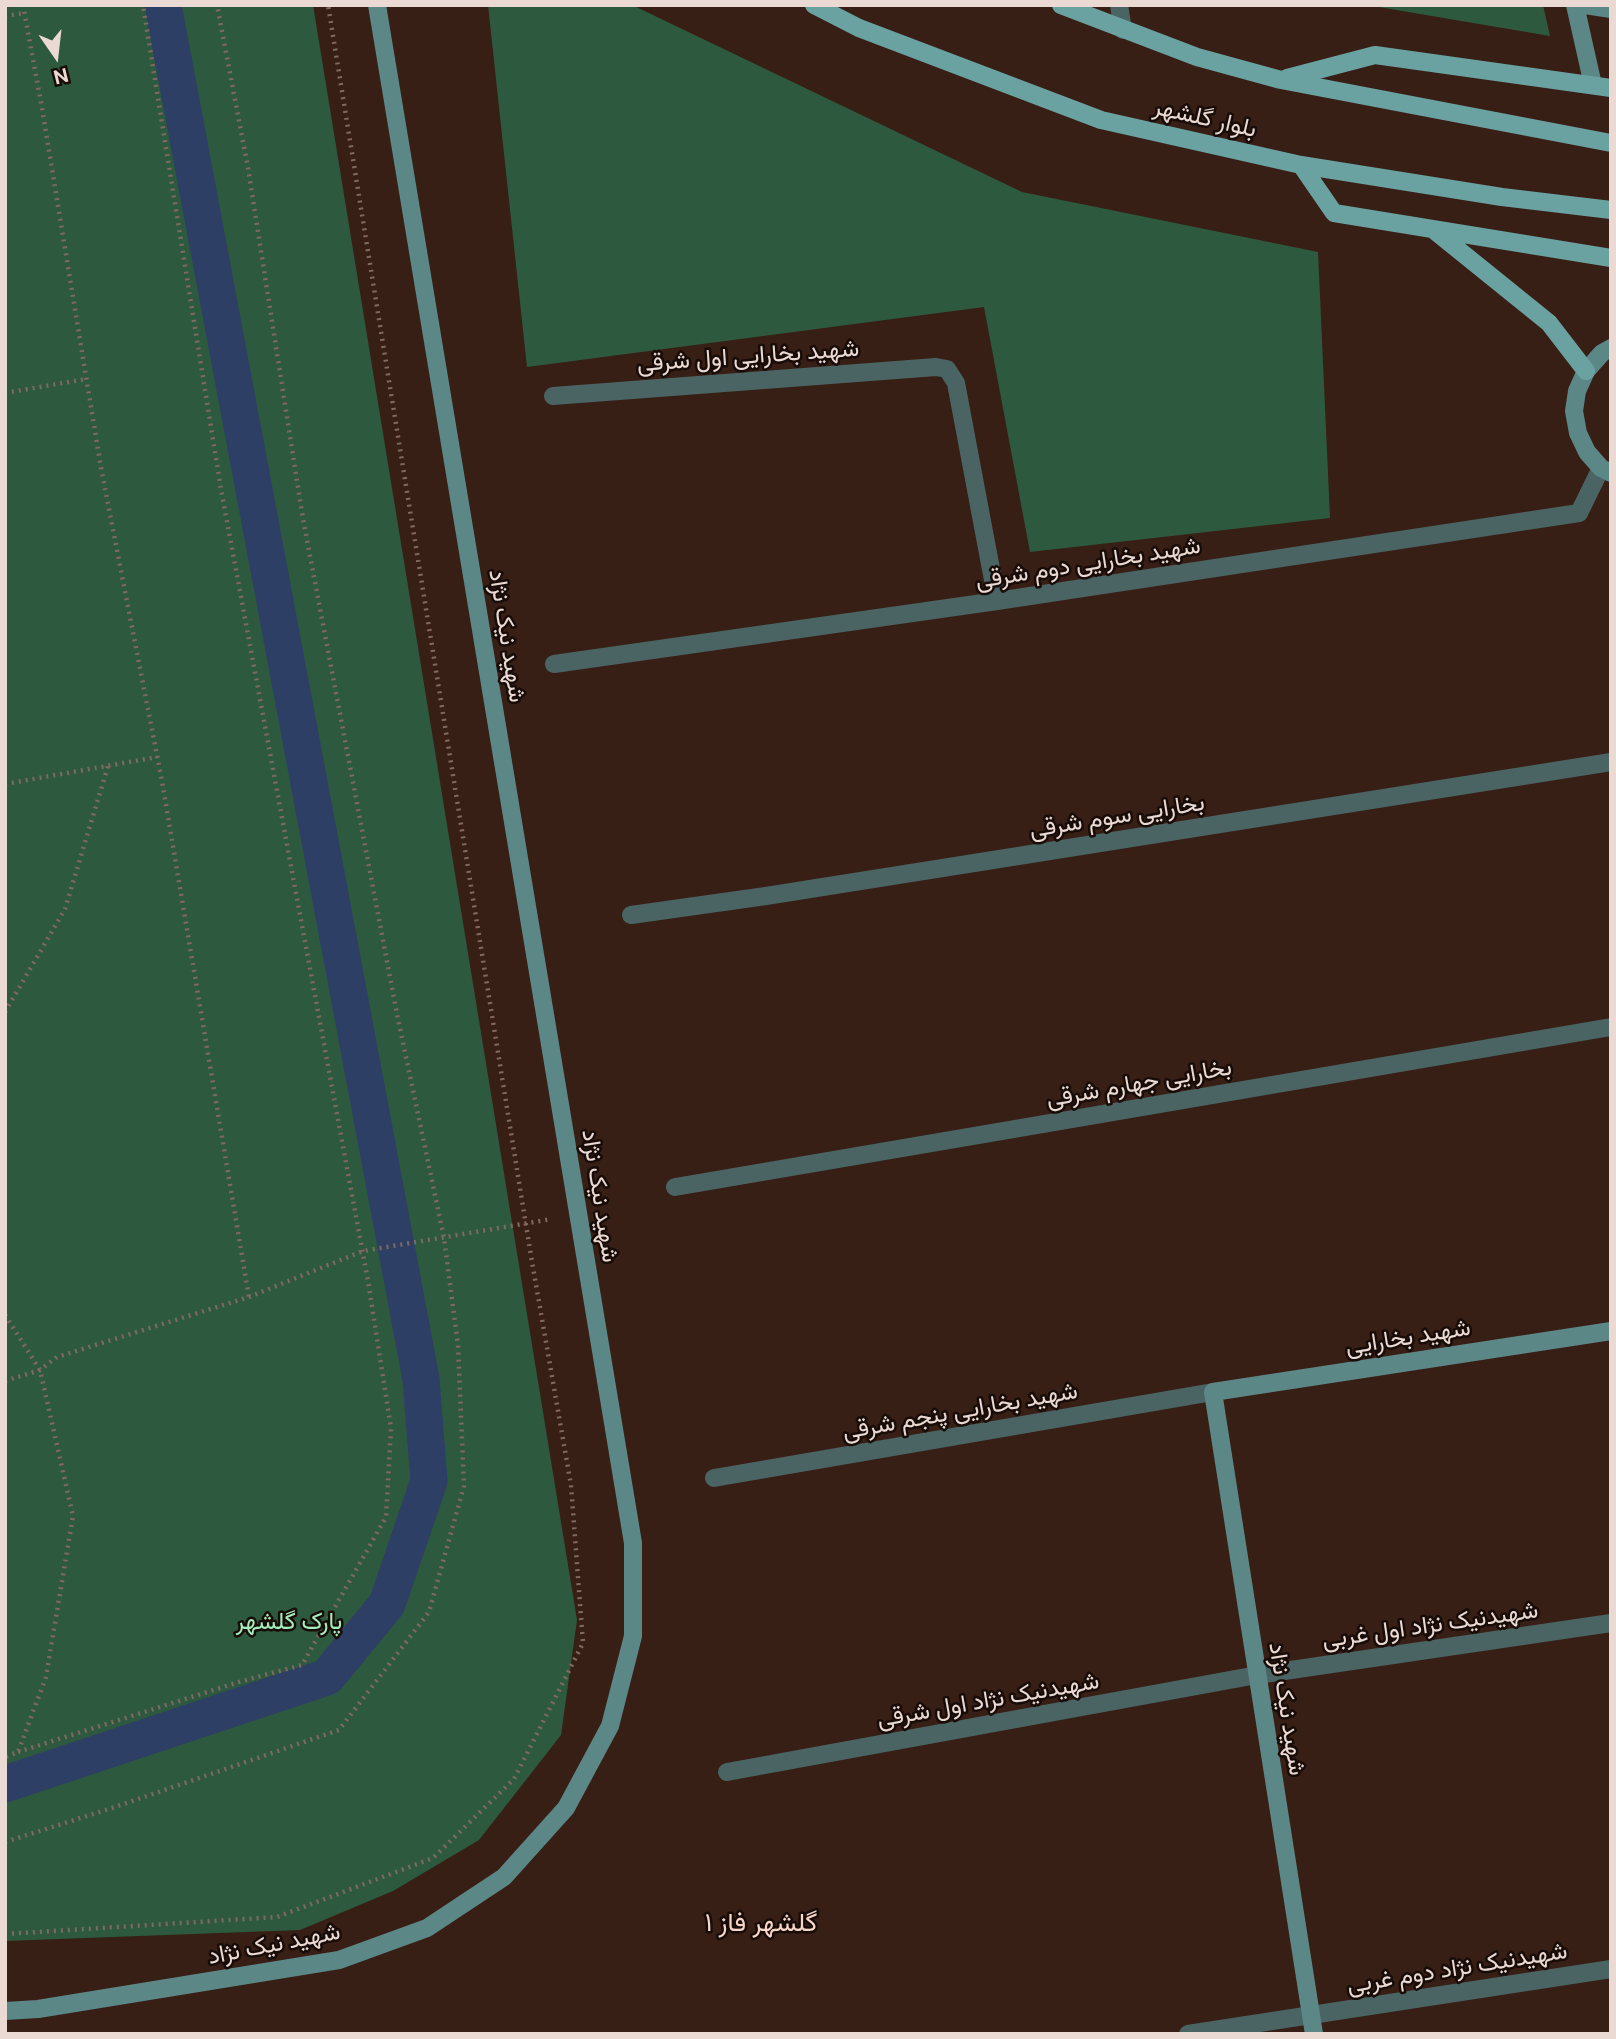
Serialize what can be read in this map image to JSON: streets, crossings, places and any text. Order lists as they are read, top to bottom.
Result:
{
  "streets": {
    "main road": ["بلوار گلشهر", "شهید نیک نژاد", "شهید بخارایی"],
    "street": [
      "شهید بخارایی اول شرقی",
      "شهید بخارایی دوم شرقی",
      "بخارایی سوم شرقی",
      "بخارایی جهارم شرقی",
      "شهید بخارایی پنجم شرقی",
      "شهیدنیک نژاد اول غربی",
      "شهیدنیک نژاد اول شرقی",
      "شهیدنیک نژاد دوم غربی"
    ]
  },
  "crossings": [
    ["شهید بخارایی اول شرقی", "شهید بخارایی دوم شرقی"],
    ["شهید نیک نژاد", "شهید بخارایی"],
    ["شهید نیک نژاد", "شهید بخارایی پنجم شرقی"],
    ["شهید نیک نژاد", "شهیدنیک نژاد اول غربی"],
    ["شهید نیک نژاد", "شهیدنیک نژاد اول شرقی"],
    ["شهید نیک نژاد", "شهیدنیک نژاد دوم غربی"],
    ["شهید بخارایی", "شهید بخارایی پنجم شرقی"],
    ["شهیدنیک نژاد اول غربی", "شهیدنیک نژاد اول شرقی"]
  ],
  "districts": ["گلشهر فاز ۱"],
  "parks": ["پارک گلشهر"],
  "north": "bottom"
}
